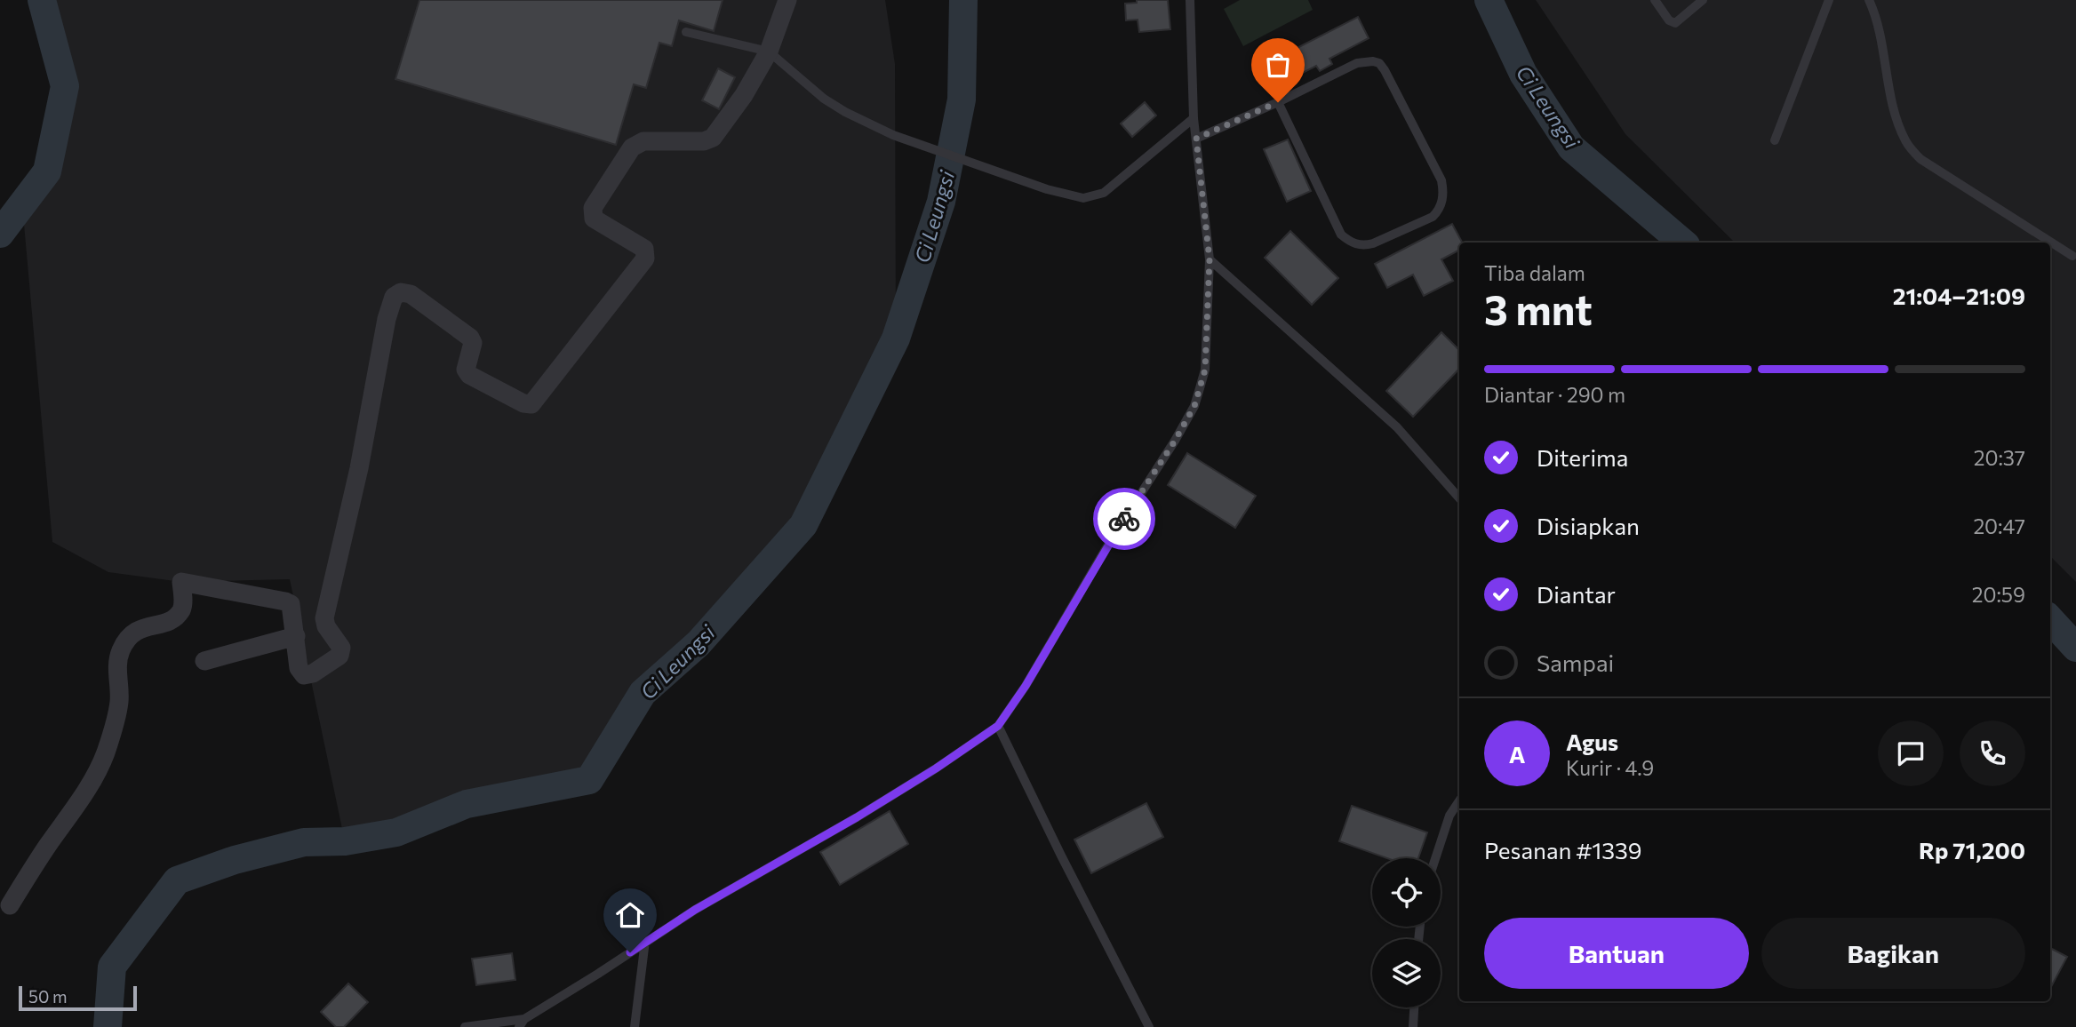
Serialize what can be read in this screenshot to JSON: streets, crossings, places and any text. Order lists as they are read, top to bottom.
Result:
{
  "water": ["Ci Leungsi"],
  "scale_bar": "50 m",
  "page": {
    "heading": ["3 mnt", "Tiba dalam", "21:04–21:09"],
    "panel": [
      "Agus",
      "Kurir · 4.9",
      "Pesanan #1339",
      "Rp 71,200"
    ],
    "bar": "Diantar · 290 m",
    "list": [
      ["Diterima", "20:37"],
      ["Disiapkan", "20:47"],
      ["Diantar", "20:59"],
      "Sampai"
    ],
    "round": "A",
    "buttons": ["Bantuan", "Bagikan"],
    "scale": "50 m"
  }
}
